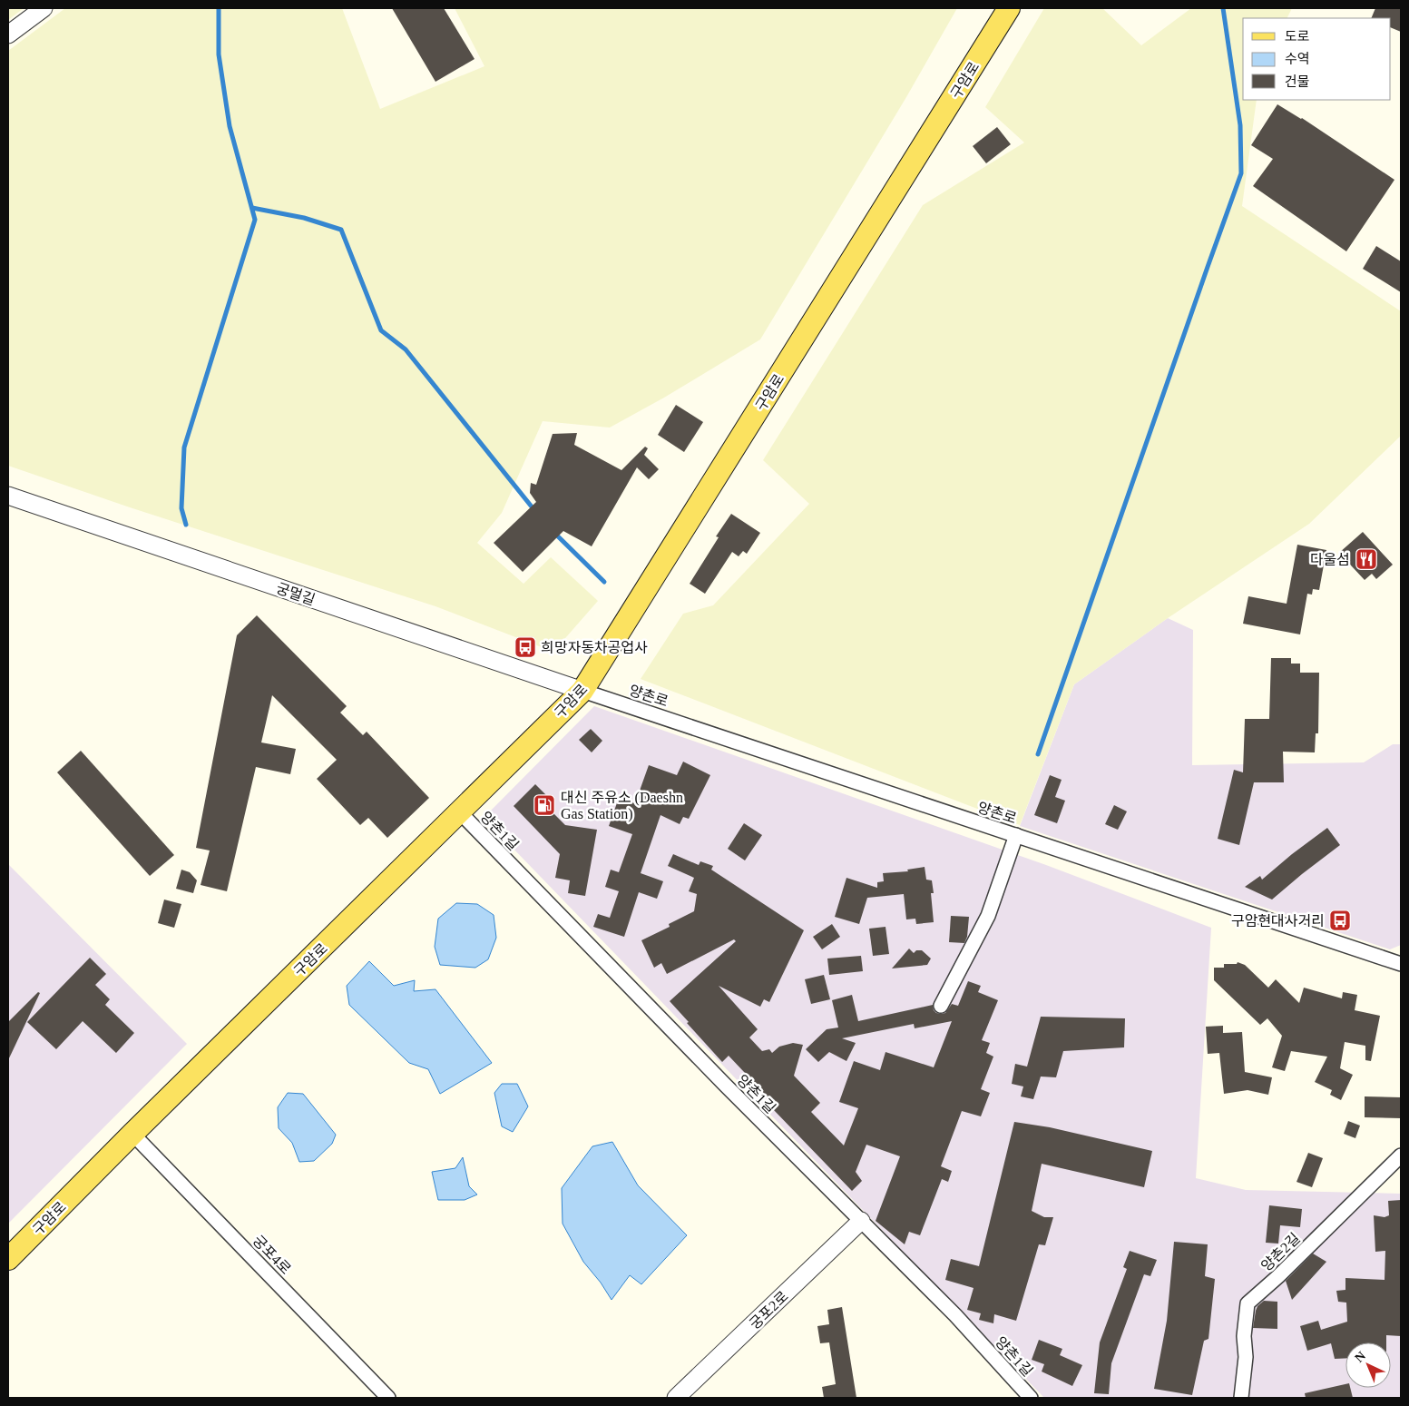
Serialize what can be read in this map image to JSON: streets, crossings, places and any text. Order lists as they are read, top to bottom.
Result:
{
  "streets": {
    "main road": ["구암로"],
    "street": [
      "궁멀길",
      "양촌로",
      "양촌1길",
      "양촌2길",
      "궁포4로",
      "궁포2로"
    ]
  },
  "crossings": [
    ["구암로", "궁멀길"],
    ["구암로", "양촌로"],
    ["구암로", "양촌1길"],
    ["구암로", "궁포4로"],
    ["궁멀길", "양촌로"],
    ["양촌1길", "궁포2로"]
  ],
  "places": {
    "restaurant": ["다울섬"],
    "bus stop": ["희망자동차공업사", "구암현대사거리"],
    "fuel station": ["대신 주유소 (Daeshn Gas Station)"]
  },
  "legend": ["도로", "수역", "건물"],
  "north": "top left"
}
